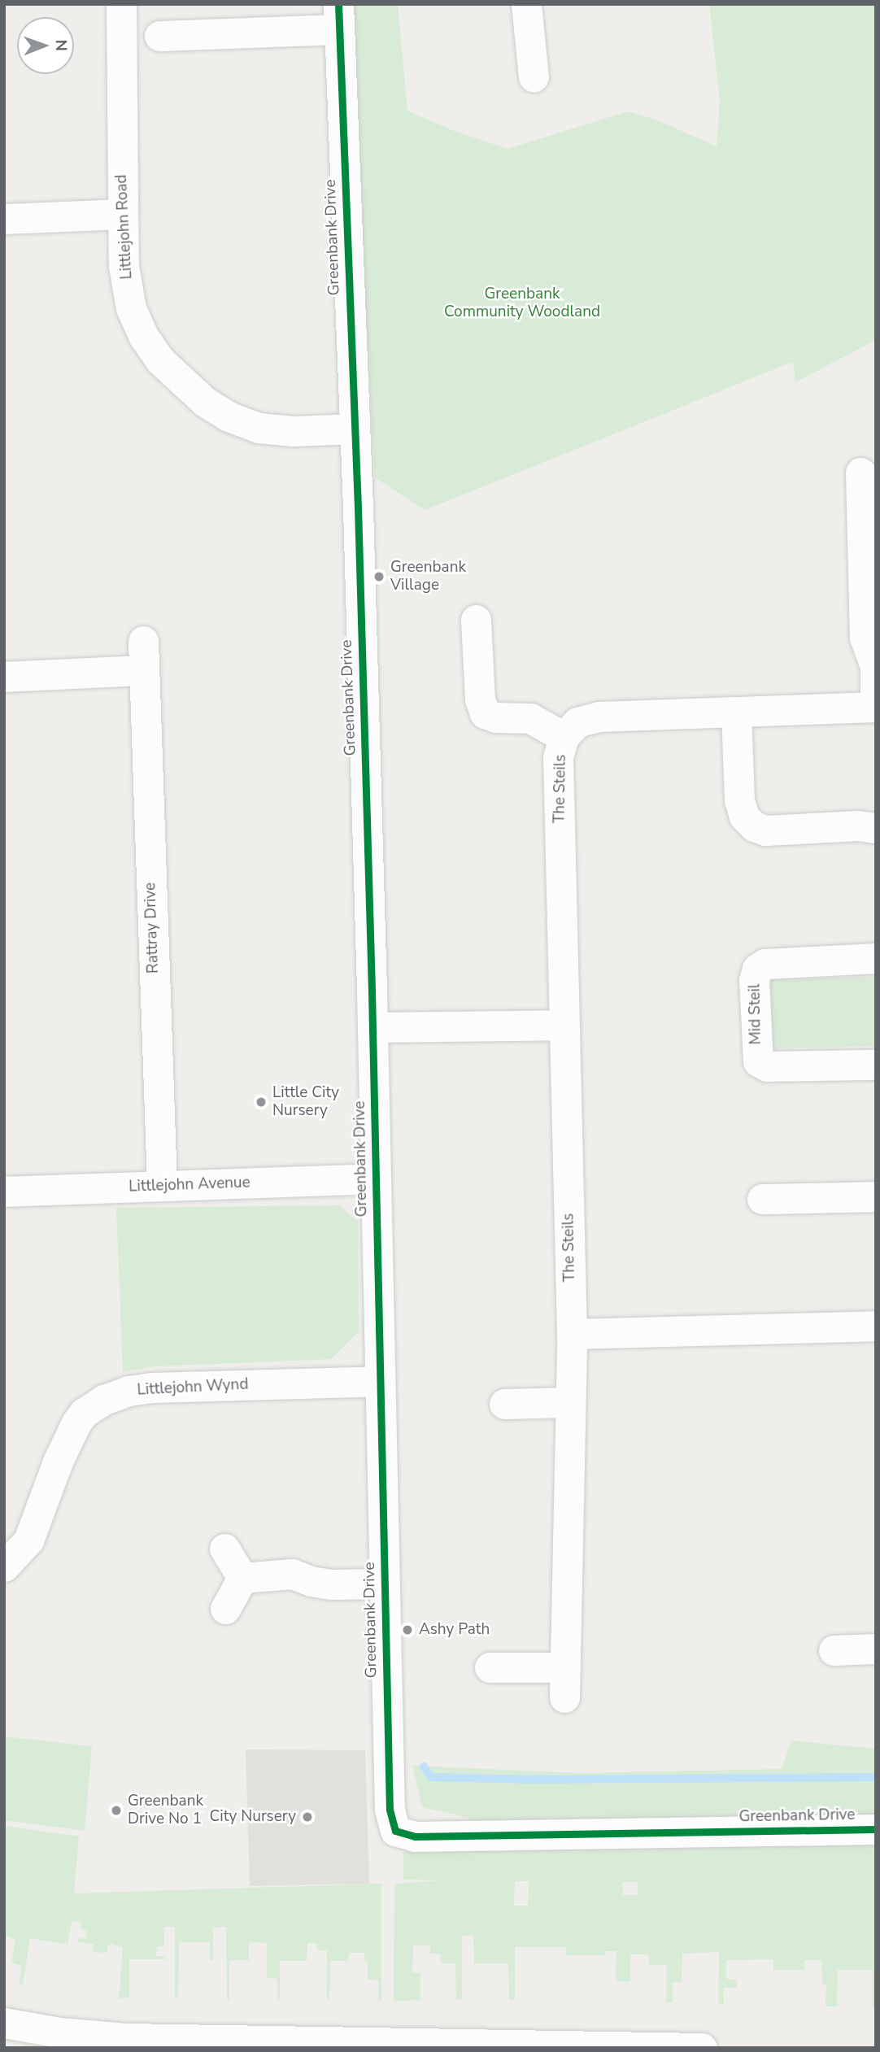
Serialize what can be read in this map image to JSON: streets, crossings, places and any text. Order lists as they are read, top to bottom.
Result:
{
  "streets": {
    "street": [
      "Littlejohn Road",
      "Greenbank Drive",
      "The Steils",
      "Rattray Drive",
      "Mid Steil",
      "Littlejohn Avenue",
      "Littlejohn Wynd"
    ]
  },
  "crossings": [
    ["Littlejohn Road", "Greenbank Drive"],
    ["Greenbank Drive", "Littlejohn Avenue"],
    ["Greenbank Drive", "Littlejohn Wynd"],
    ["Rattray Drive", "Littlejohn Avenue"]
  ],
  "parks": ["Greenbank Community Woodland"],
  "places": [
    "Greenbank Village",
    "Little City Nursery",
    "Ashy Path",
    "Greenbank Drive No 1",
    "City Nursery"
  ],
  "north": "right"
}
